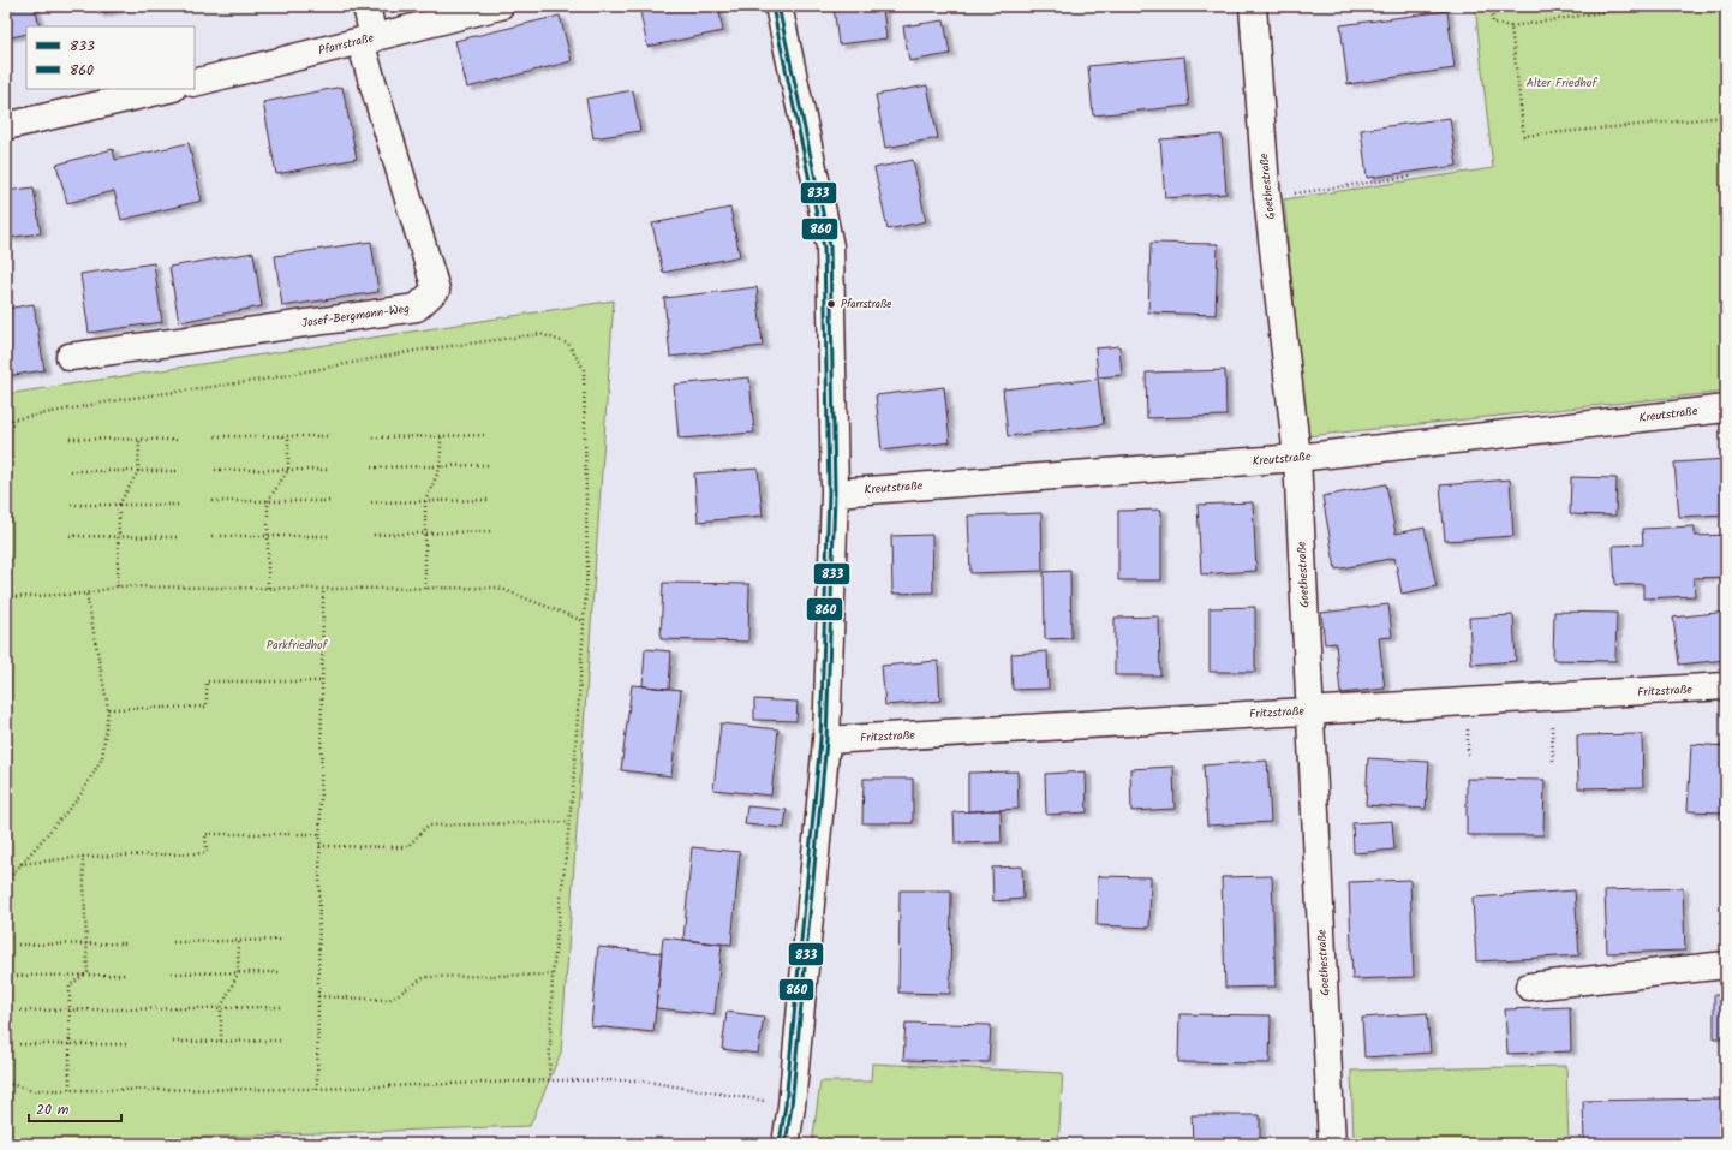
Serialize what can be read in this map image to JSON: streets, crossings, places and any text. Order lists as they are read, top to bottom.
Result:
{
  "streets": {
    "street": [
      "Pfarrstraße",
      "Goethestraße",
      "Josef-Bergmann-Weg",
      "Kreutstraße",
      "Fritzstraße"
    ]
  },
  "crossings": [
    ["Pfarrstraße", "Josef-Bergmann-Weg"],
    ["Goethestraße", "Kreutstraße"],
    ["Goethestraße", "Fritzstraße"]
  ],
  "parks": ["Alter Friedhof", "Parkfriedhof"],
  "places": ["Pfarrstraße"],
  "lines": ["transit line 833", "transit line 860"],
  "legend": ["833", "860"],
  "scale_bar": "20 m"
}
